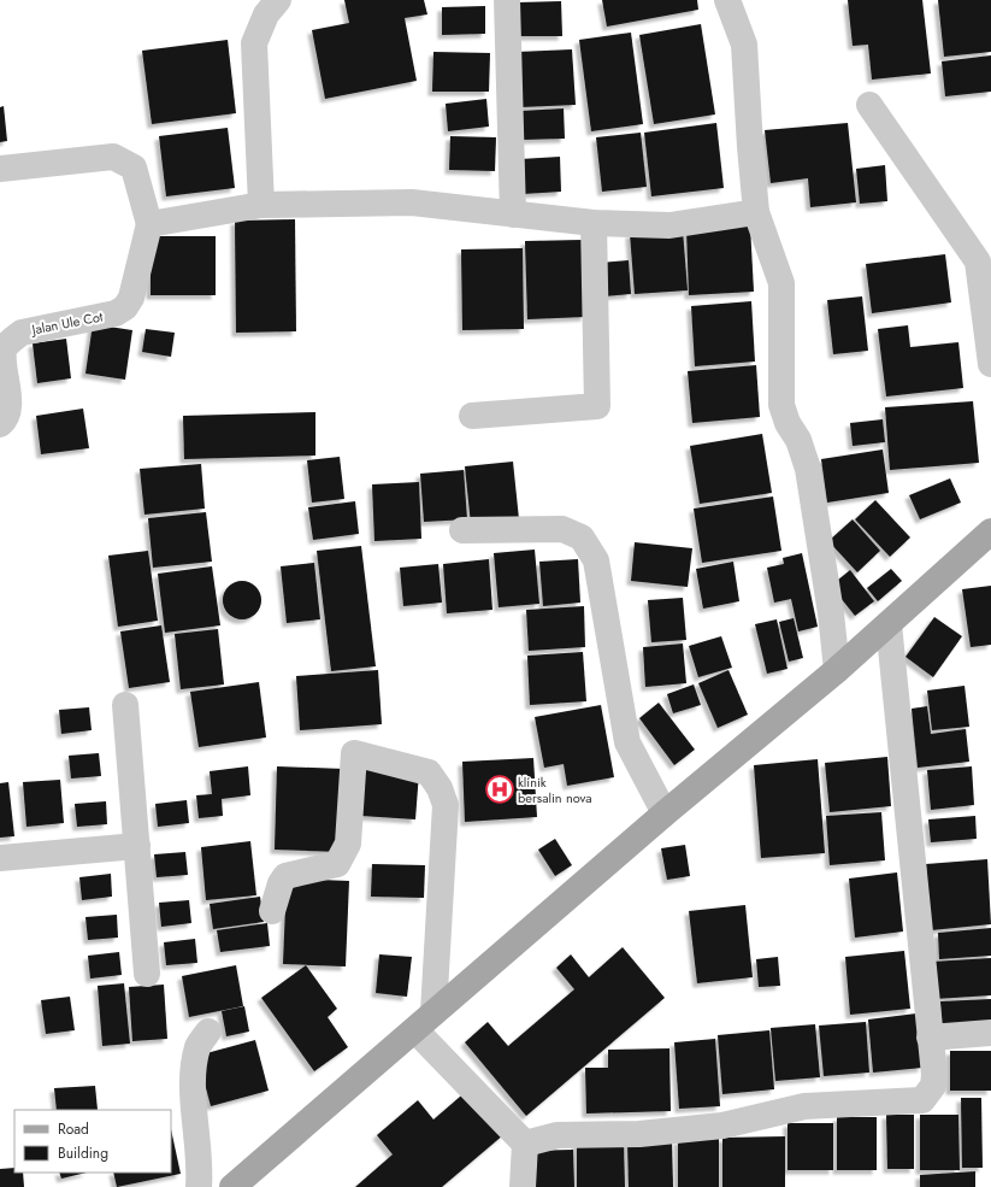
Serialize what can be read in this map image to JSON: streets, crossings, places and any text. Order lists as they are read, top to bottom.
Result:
{
  "streets": {
    "street": ["Jalan Ule Cot"]
  },
  "places": {
    "hospital": ["klinik bersalin nova"]
  },
  "legend": ["Road", "Building"]
}
